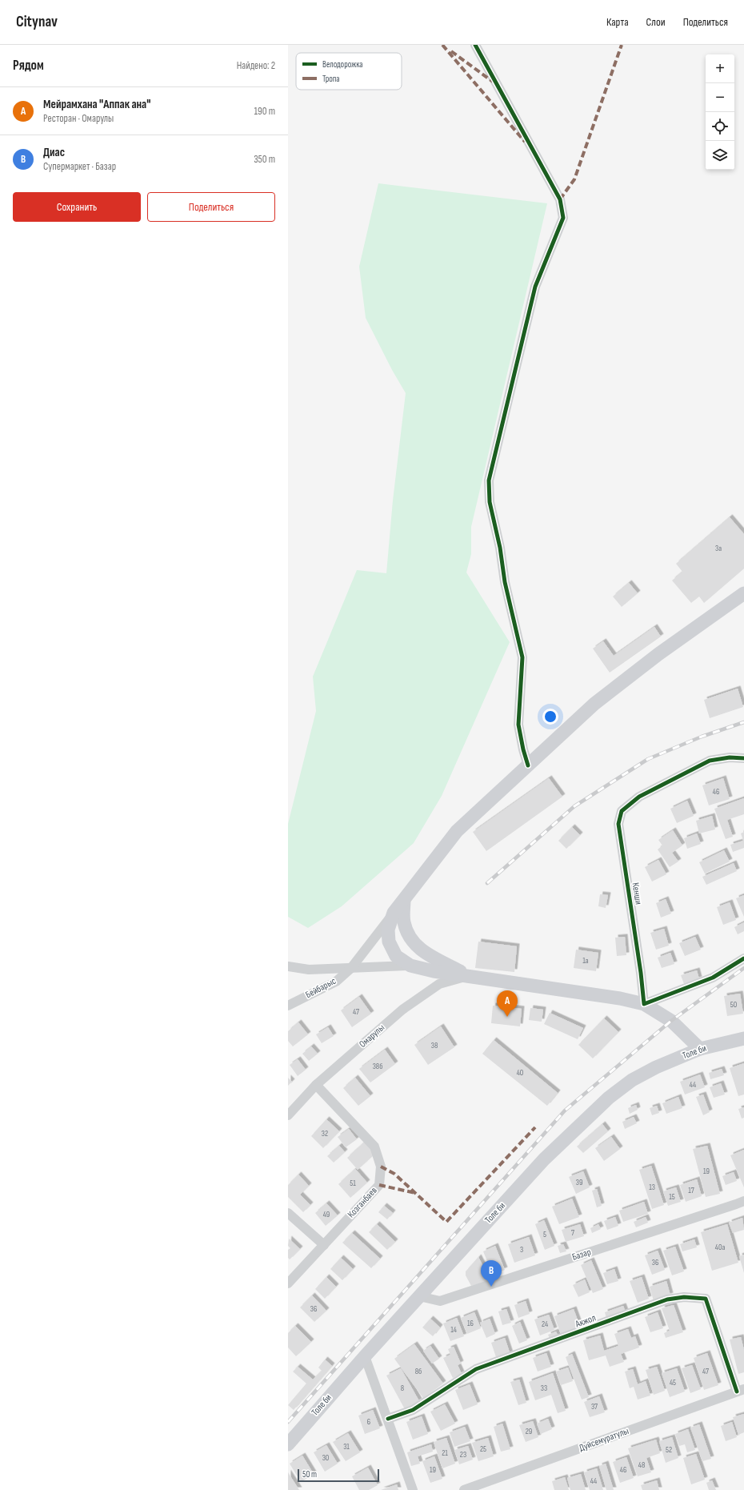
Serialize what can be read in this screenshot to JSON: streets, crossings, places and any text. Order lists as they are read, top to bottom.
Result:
{
  "streets": {
    "main road": ["Толе би"],
    "street": [
      "Кенши",
      "Бейбарыс",
      "Омарулы",
      "Козганбаев",
      "Базар",
      "Акжол",
      "Дуйсемуратулы"
    ]
  },
  "crossings": [
    ["Омарулы", "Козганбаев"],
    ["Толе би", "Базар"],
    ["Акжол", "Дуйсемуратулы"]
  ],
  "house_numbers": [
    "3а",
    "46",
    "1а",
    "50",
    "47",
    "38",
    "38б",
    "40",
    "44",
    "32",
    "19",
    "39",
    "51",
    "13",
    "17",
    "15",
    "49",
    "7",
    "5",
    "40а",
    "3",
    "36",
    "36",
    "16",
    "24",
    "14",
    "8б",
    "47",
    "45",
    "8",
    "33",
    "37",
    "6",
    "29",
    "31",
    "25",
    "52",
    "21",
    "23",
    "30",
    "48",
    "19",
    "46",
    "44"
  ],
  "legend": ["Велодорожка", "Тропа"],
  "scale_bar": "50 m",
  "page": {
    "header": "Citynav",
    "nav": ["Карта", "Слои", "Поделиться"],
    "heading": ["Рядом", "Найдено: 2"],
    "map_buttons": ["+", "−"],
    "list": [
      {
        "mark": "A",
        "name": "Мейрамхана \"Аппак ана\"",
        "note": "Ресторан · Омарулы",
        "value": "190 m"
      },
      {
        "mark": "B",
        "name": "Диас",
        "note": "Супермаркет · Базар",
        "value": "350 m"
      }
    ],
    "buttons": ["Сохранить", "Поделиться"],
    "pins": ["A", "B"],
    "scale": "50 m"
  }
}
